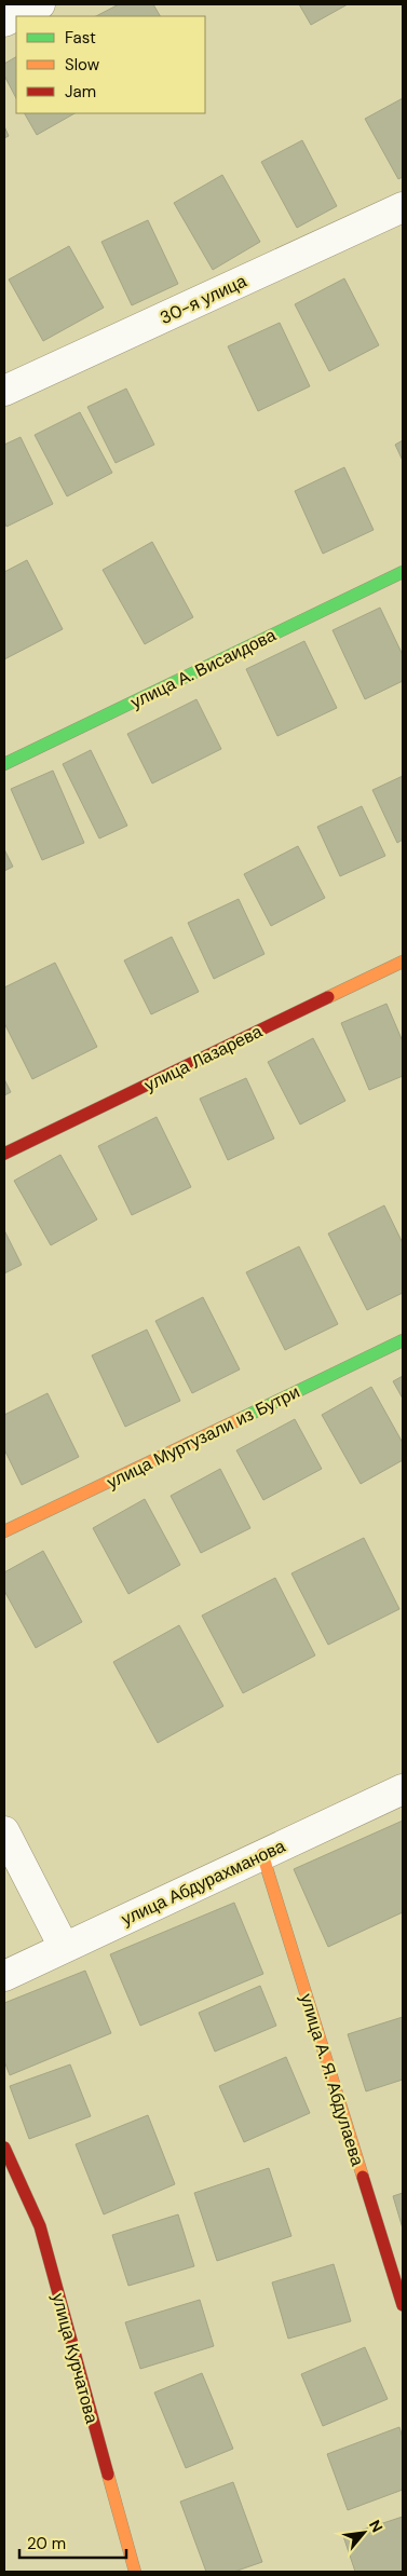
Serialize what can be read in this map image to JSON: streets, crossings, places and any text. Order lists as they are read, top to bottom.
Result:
{
  "streets": {
    "street": [
      "30-я улица",
      "улица А. Висаидова",
      "улица Лазарева",
      "улица Муртузали из Бутри",
      "улица Абдурахманова",
      "улица А. Я. Абдулаева",
      "улица Курчатова"
    ]
  },
  "crossings": [
    ["улица Абдурахманова", "улица А. Я. Абдулаева"]
  ],
  "legend": ["Fast", "Slow", "Jam"],
  "scale_bar": "20 m",
  "north": "top right"
}
